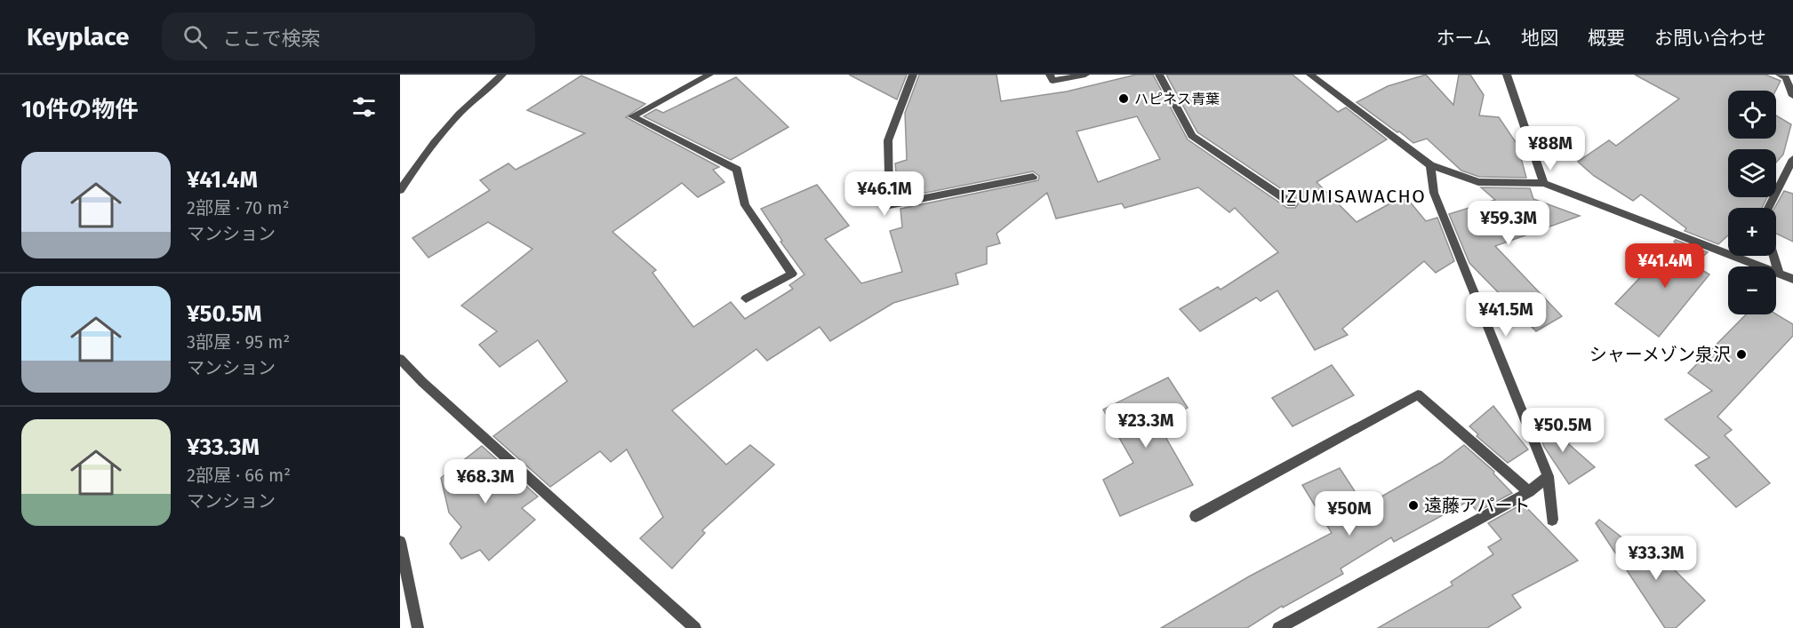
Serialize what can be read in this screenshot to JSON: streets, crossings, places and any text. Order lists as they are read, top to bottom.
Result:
{
  "districts": ["IZUMISAWACHO"],
  "places": ["ハピネス青葉", "シャーメゾン泉沢", "遠藤アパート"],
  "page": {
    "header": "Keyplace",
    "search": "ここで検索",
    "nav": [
      "ホーム",
      "地図",
      "概要",
      "お問い合わせ"
    ],
    "heading": "10件の物件",
    "map_buttons": ["+", "−"],
    "price": [
      "¥88M",
      "¥46.1M",
      "¥59.3M",
      "¥41.4M",
      "¥41.5M",
      "¥23.3M",
      "¥50.5M",
      "¥68.3M",
      "¥50M",
      "¥33.3M"
    ],
    "list": [
      {
        "name": "¥41.4M",
        "note": "2部屋 · 70 m² · マンション"
      },
      {
        "name": "¥50.5M",
        "note": "3部屋 · 95 m² · マンション"
      },
      {
        "name": "¥33.3M",
        "note": "2部屋 · 66 m² · マンション"
      }
    ]
  }
}
